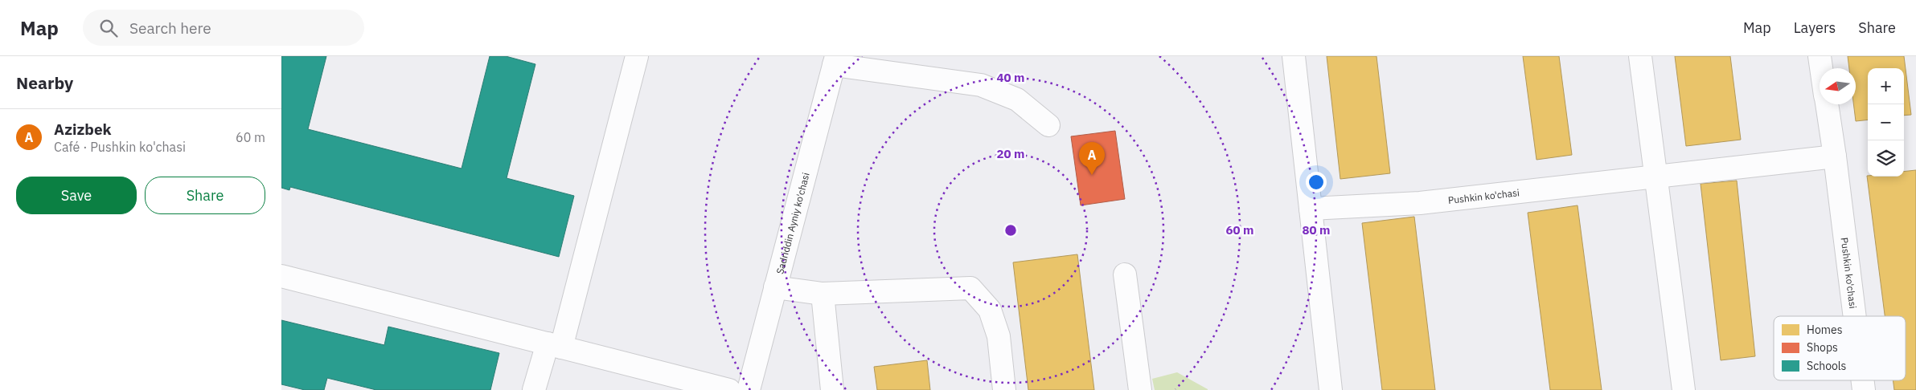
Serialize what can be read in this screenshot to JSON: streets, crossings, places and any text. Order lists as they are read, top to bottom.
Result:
{
  "streets": {
    "street": ["Pushkin ko'chasi", "Sadriddin Ayniy ko'chasi"]
  },
  "legend": ["Homes", "Shops", "Schools"],
  "north": "left",
  "page": {
    "header": "Map",
    "search": "Search here",
    "nav": ["Map", "Layers", "Share"],
    "heading": "Nearby",
    "map_buttons": ["+", "−"],
    "list": [
      {
        "mark": "A",
        "name": "Azizbek",
        "note": "Café · Pushkin ko'chasi",
        "value": "60 m"
      }
    ],
    "pins": "A",
    "buttons": ["Save", "Share"]
  },
  "rings": [
    "40 m",
    "20 m",
    "60 m",
    "80 m"
  ]
}
